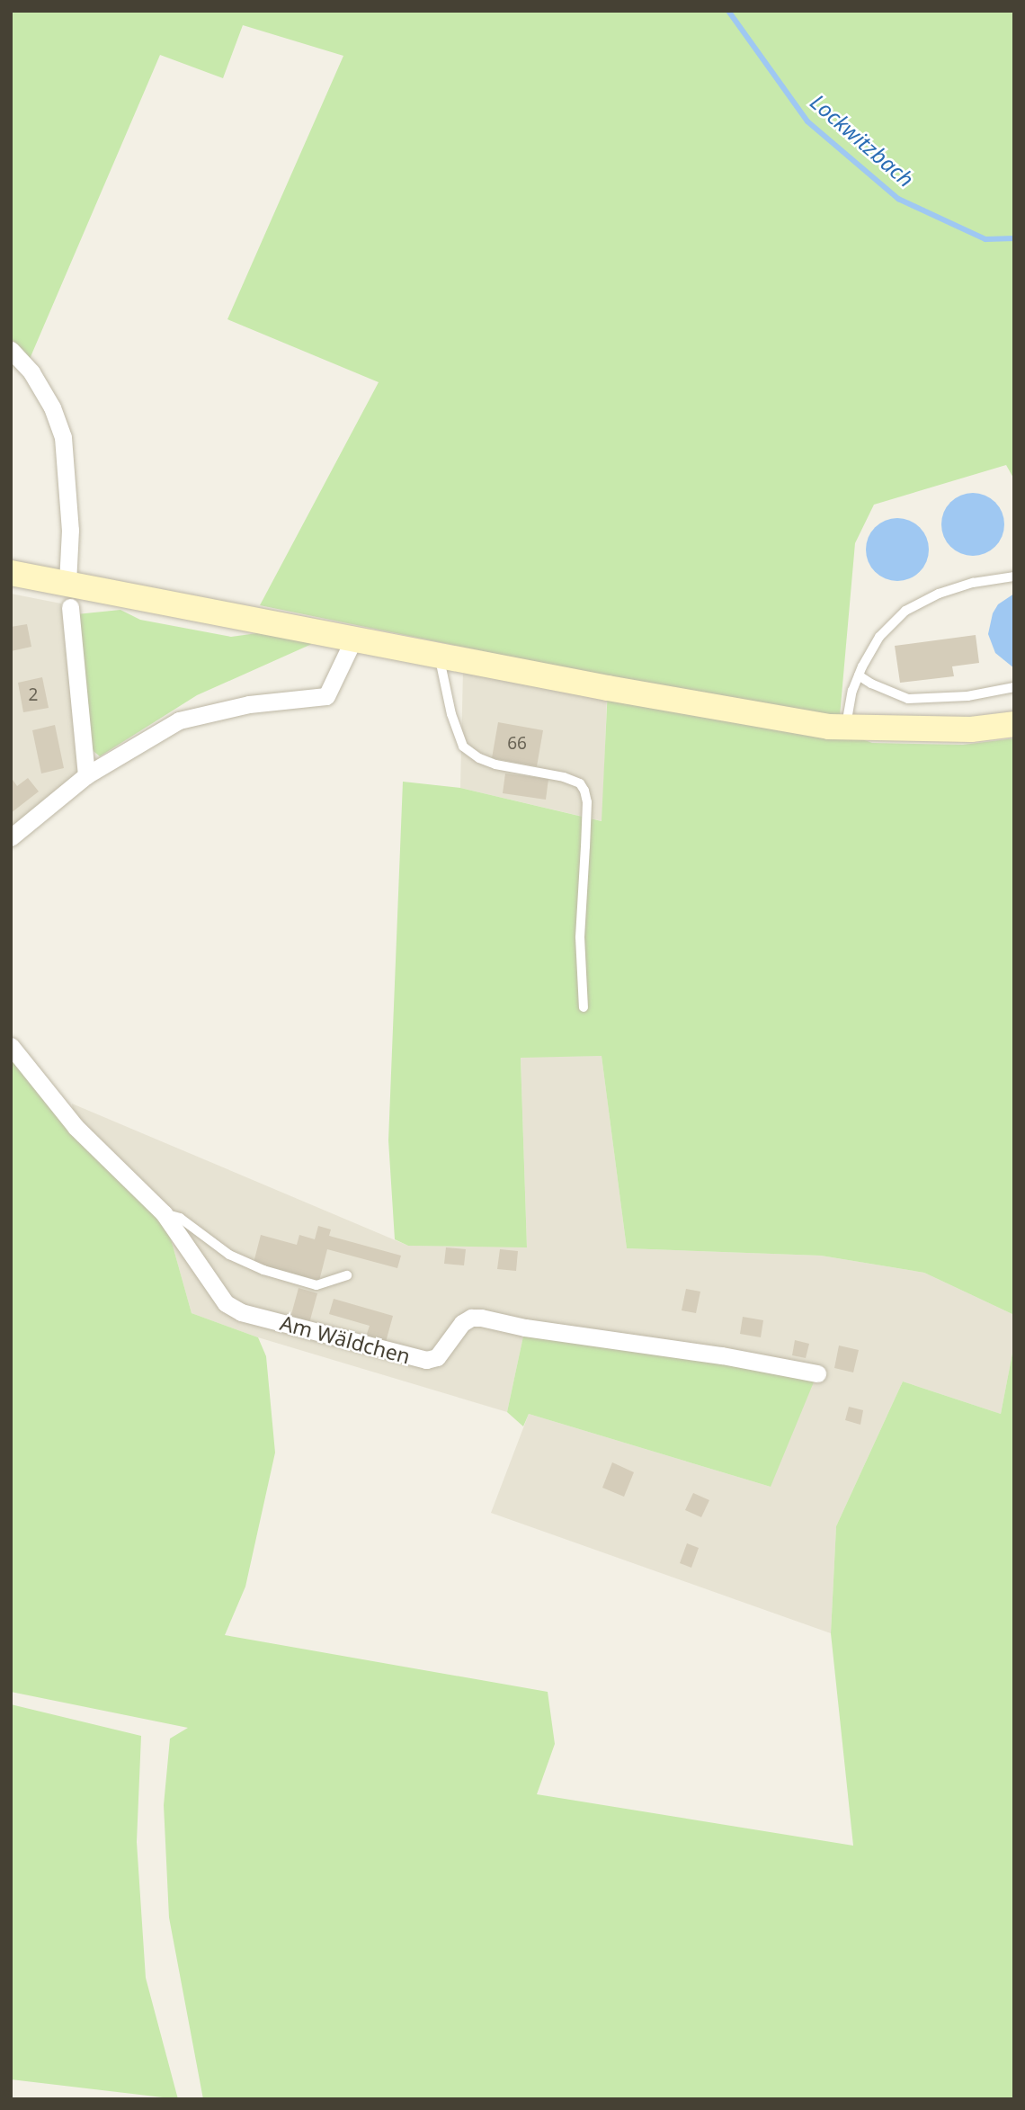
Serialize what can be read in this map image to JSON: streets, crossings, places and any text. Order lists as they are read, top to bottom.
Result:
{
  "streets": {
    "street": ["Am Wäldchen"]
  },
  "water": ["Lockwitzbach"],
  "house_numbers": ["2", "66"]
}
